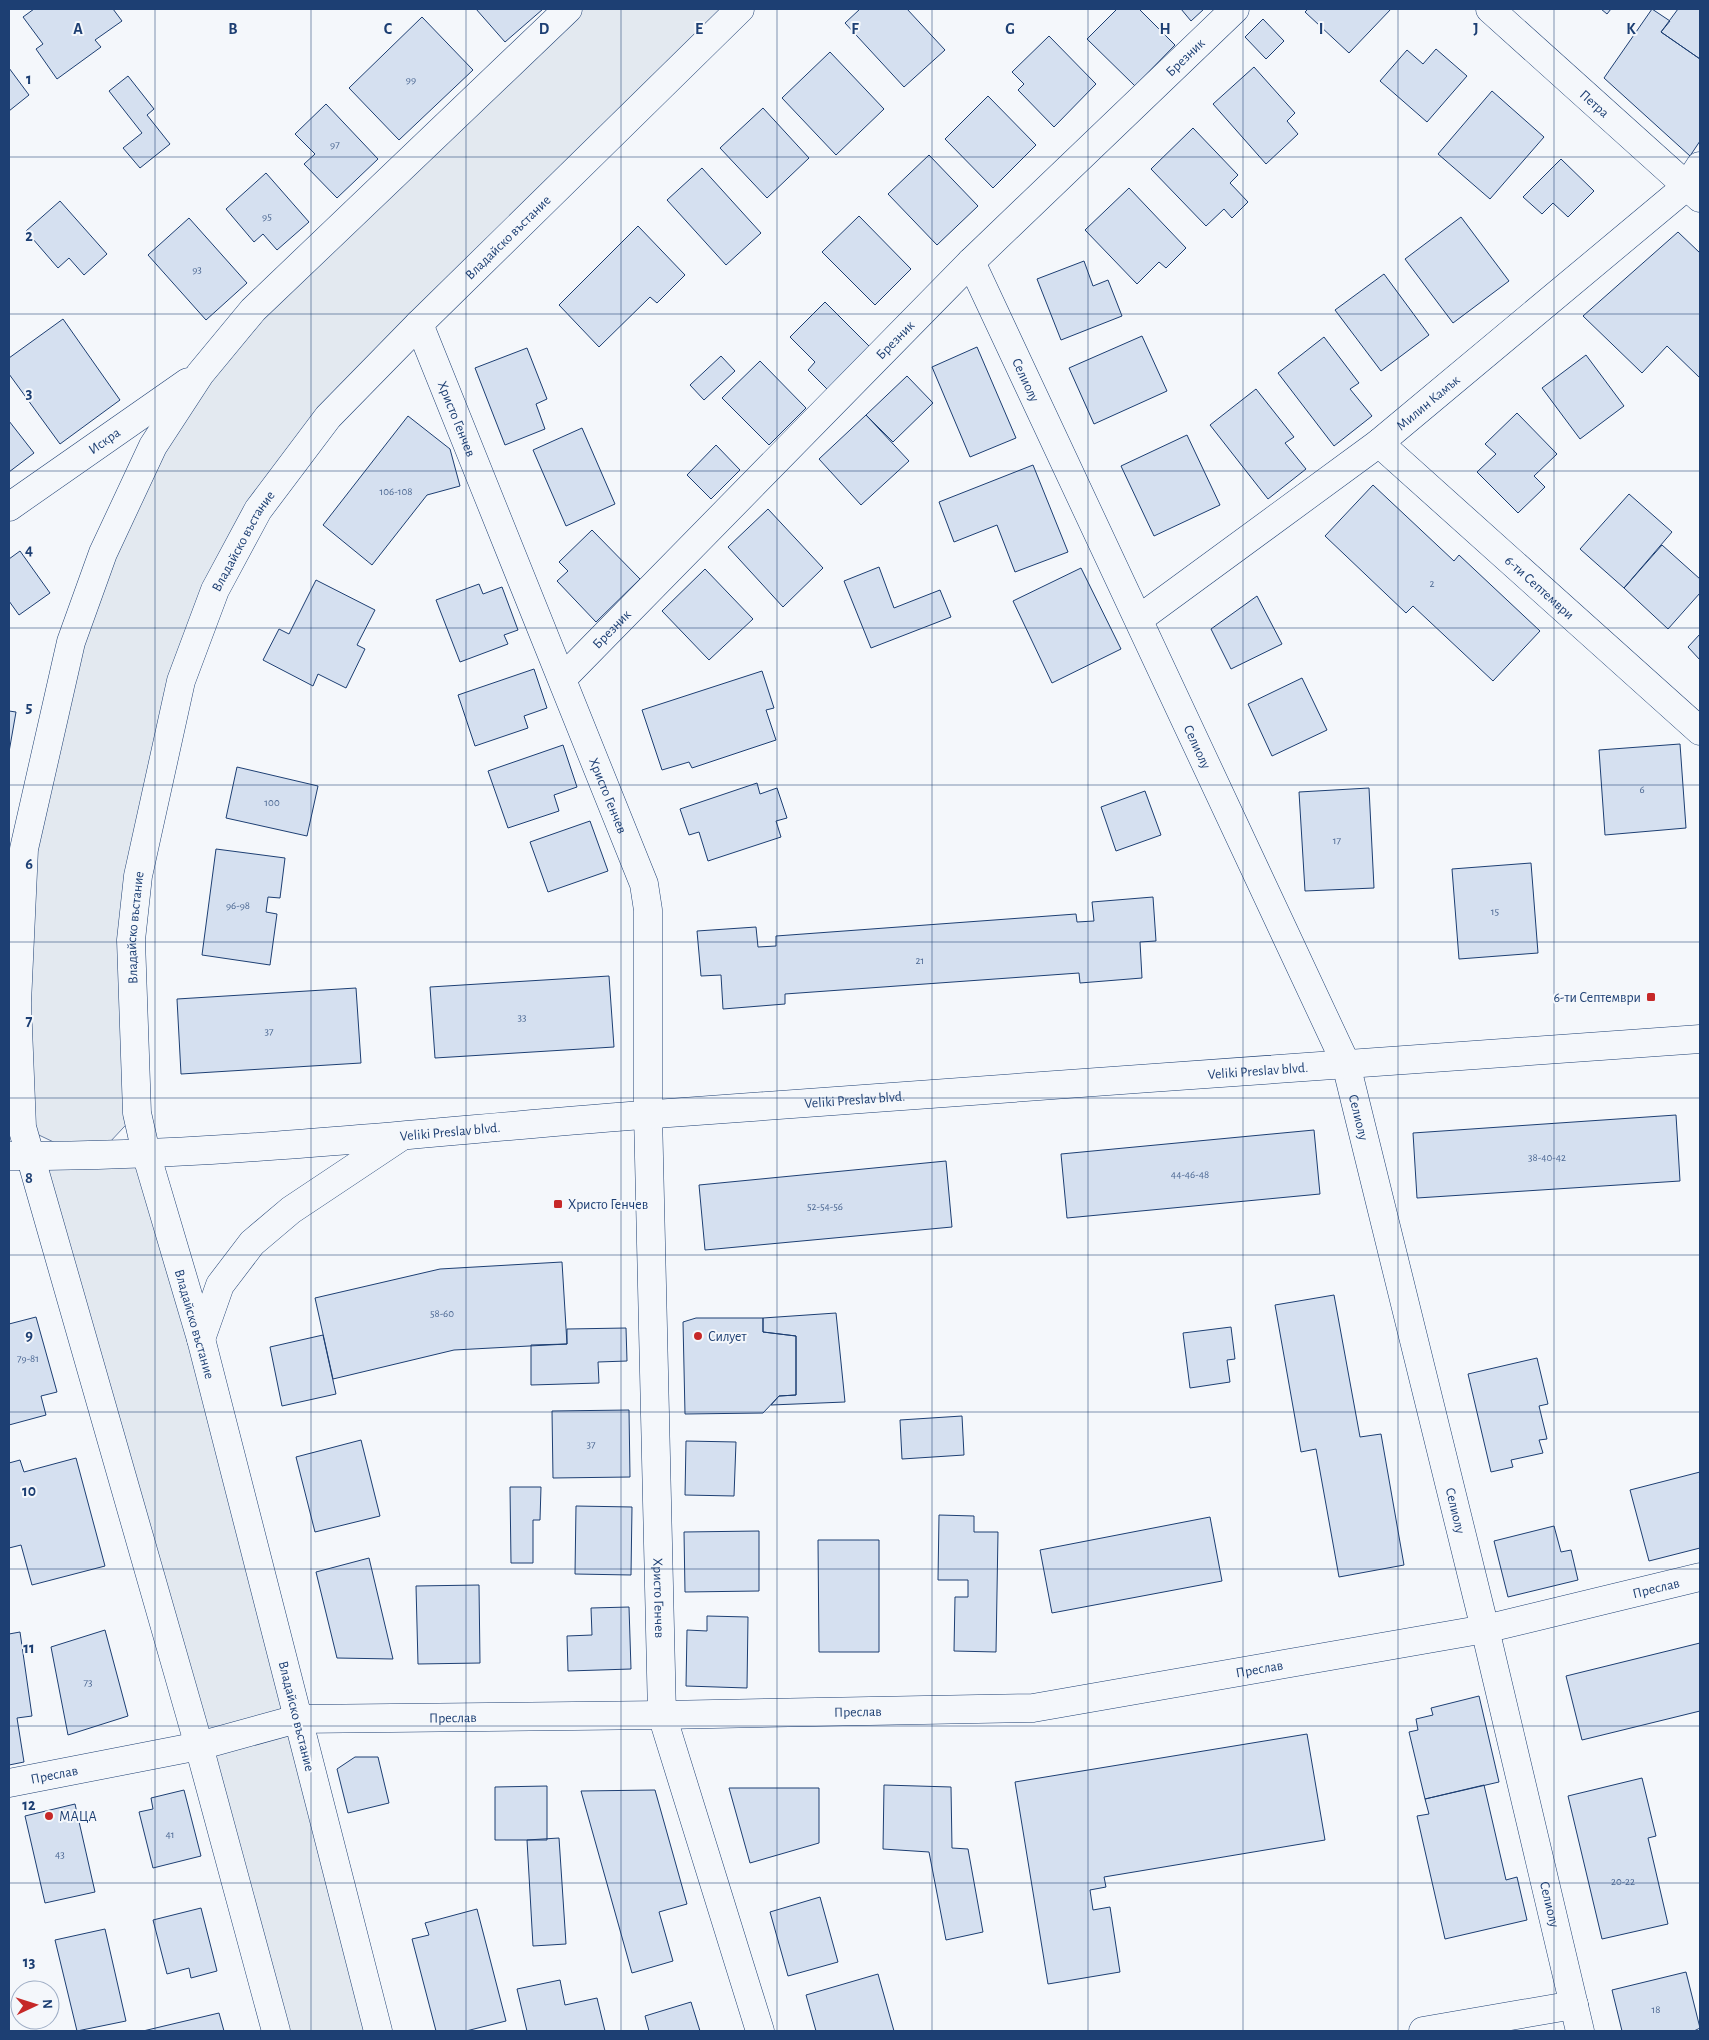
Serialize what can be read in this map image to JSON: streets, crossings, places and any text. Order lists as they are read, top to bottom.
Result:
{
  "streets": {
    "street": [
      "Брезник",
      "Петра",
      "Владайско въстание",
      "Селиолу",
      "Милин Камък",
      "Христо Генчев",
      "Искра",
      "6-ти Септември",
      "Veliki Preslav blvd.",
      "Преслав"
    ]
  },
  "crossings": [
    ["Брезник", "Селиолу"],
    ["Брезник", "Христо Генчев"],
    ["Петра", "Милин Камък"],
    ["Владайско въстание", "Христо Генчев"],
    ["Владайско въстание", "Veliki Preslav blvd."],
    ["Владайско въстание", "Преслав"],
    ["Селиолу", "Милин Камък"],
    ["Селиолу", "Veliki Preslav blvd."],
    ["Селиолу", "Преслав"],
    ["Милин Камък", "6-ти Септември"],
    ["Христо Генчев", "Veliki Preslav blvd."],
    ["Христо Генчев", "Преслав"]
  ],
  "places": {
    "transit": ["6-ти Септември", "Христо Генчев"],
    "other": ["Силует", "МАЦА"]
  },
  "house_numbers": [
    "99",
    "97",
    "95",
    "93",
    "106-108",
    "2",
    "6",
    "100",
    "17",
    "96-98",
    "15",
    "21",
    "33",
    "37",
    "38-40-42",
    "44-46-48",
    "52-54-56",
    "58-60",
    "79-81",
    "37",
    "73",
    "41",
    "43",
    "20-22",
    "18"
  ],
  "north": "right",
  "grid": {
    "columns": [
      "A",
      "B",
      "C",
      "D",
      "E",
      "F",
      "G",
      "H",
      "I",
      "J",
      "K"
    ],
    "rows": [
      "1",
      "2",
      "3",
      "4",
      "5",
      "6",
      "7",
      "8",
      "9",
      "10",
      "11",
      "12",
      "13"
    ]
  }
}
